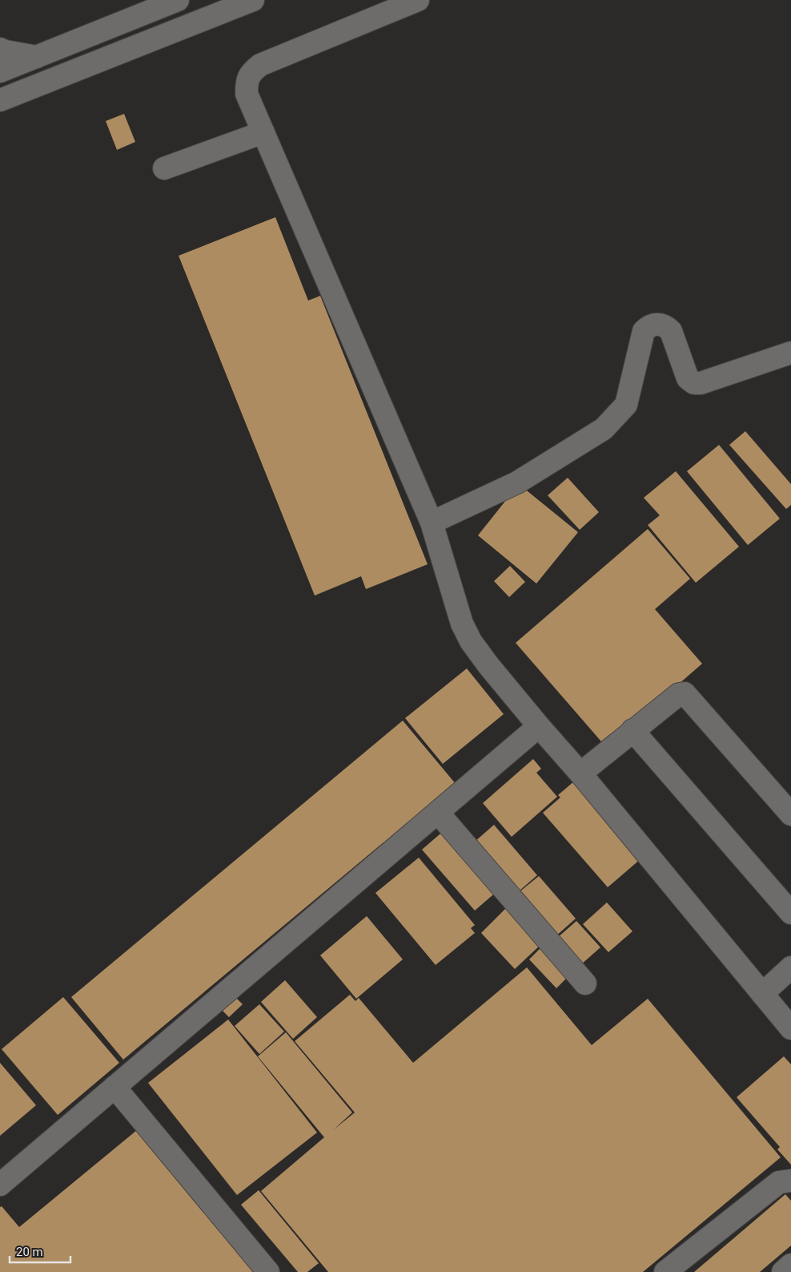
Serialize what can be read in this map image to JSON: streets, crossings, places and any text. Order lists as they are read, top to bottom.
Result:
{
  "scale_bar": "20 m"
}
